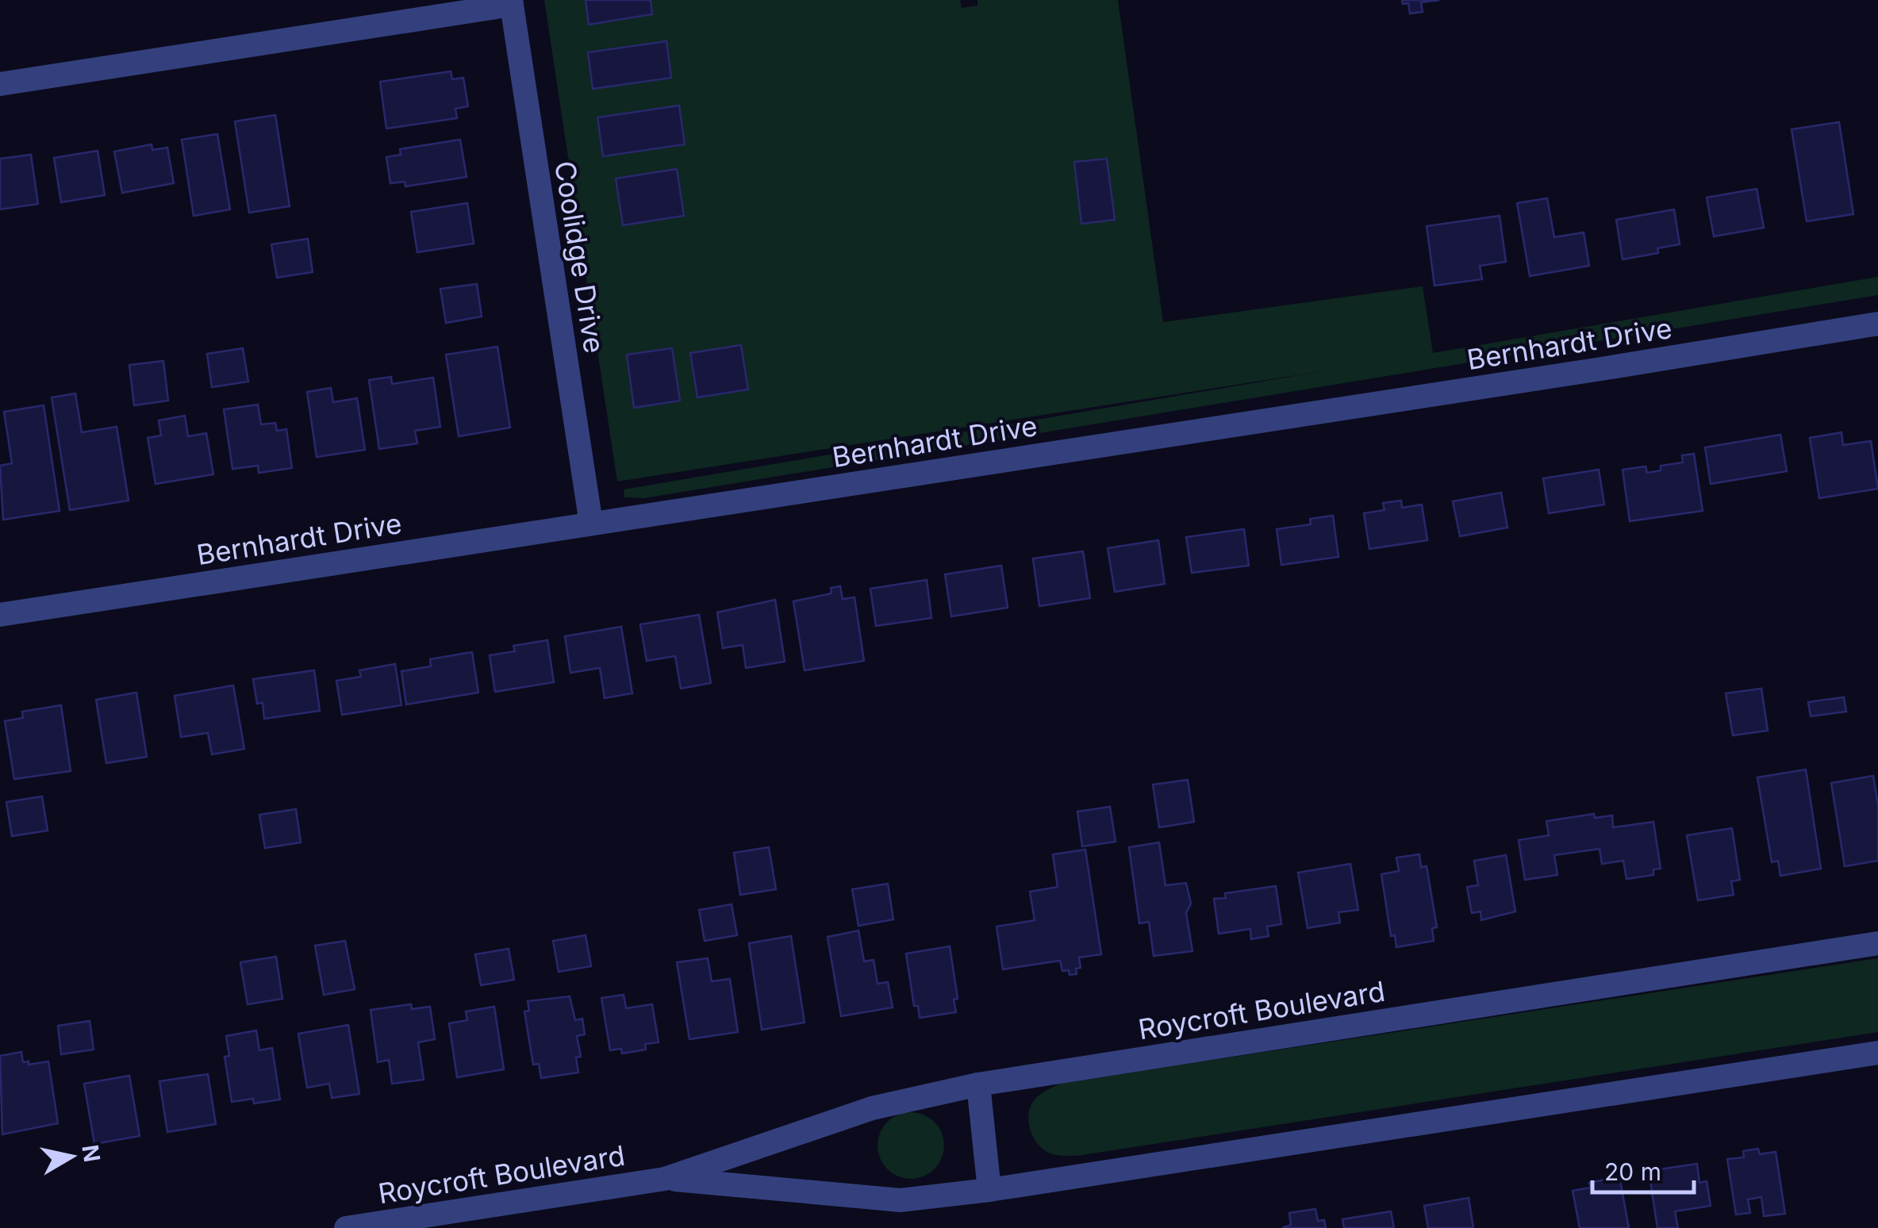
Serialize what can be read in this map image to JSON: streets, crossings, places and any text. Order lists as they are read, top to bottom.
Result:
{
  "streets": {
    "street": ["Coolidge Drive", "Bernhardt Drive", "Roycroft Boulevard"]
  },
  "crossings": [
    ["Coolidge Drive", "Bernhardt Drive"]
  ],
  "scale_bar": "20 m",
  "north": "right"
}
